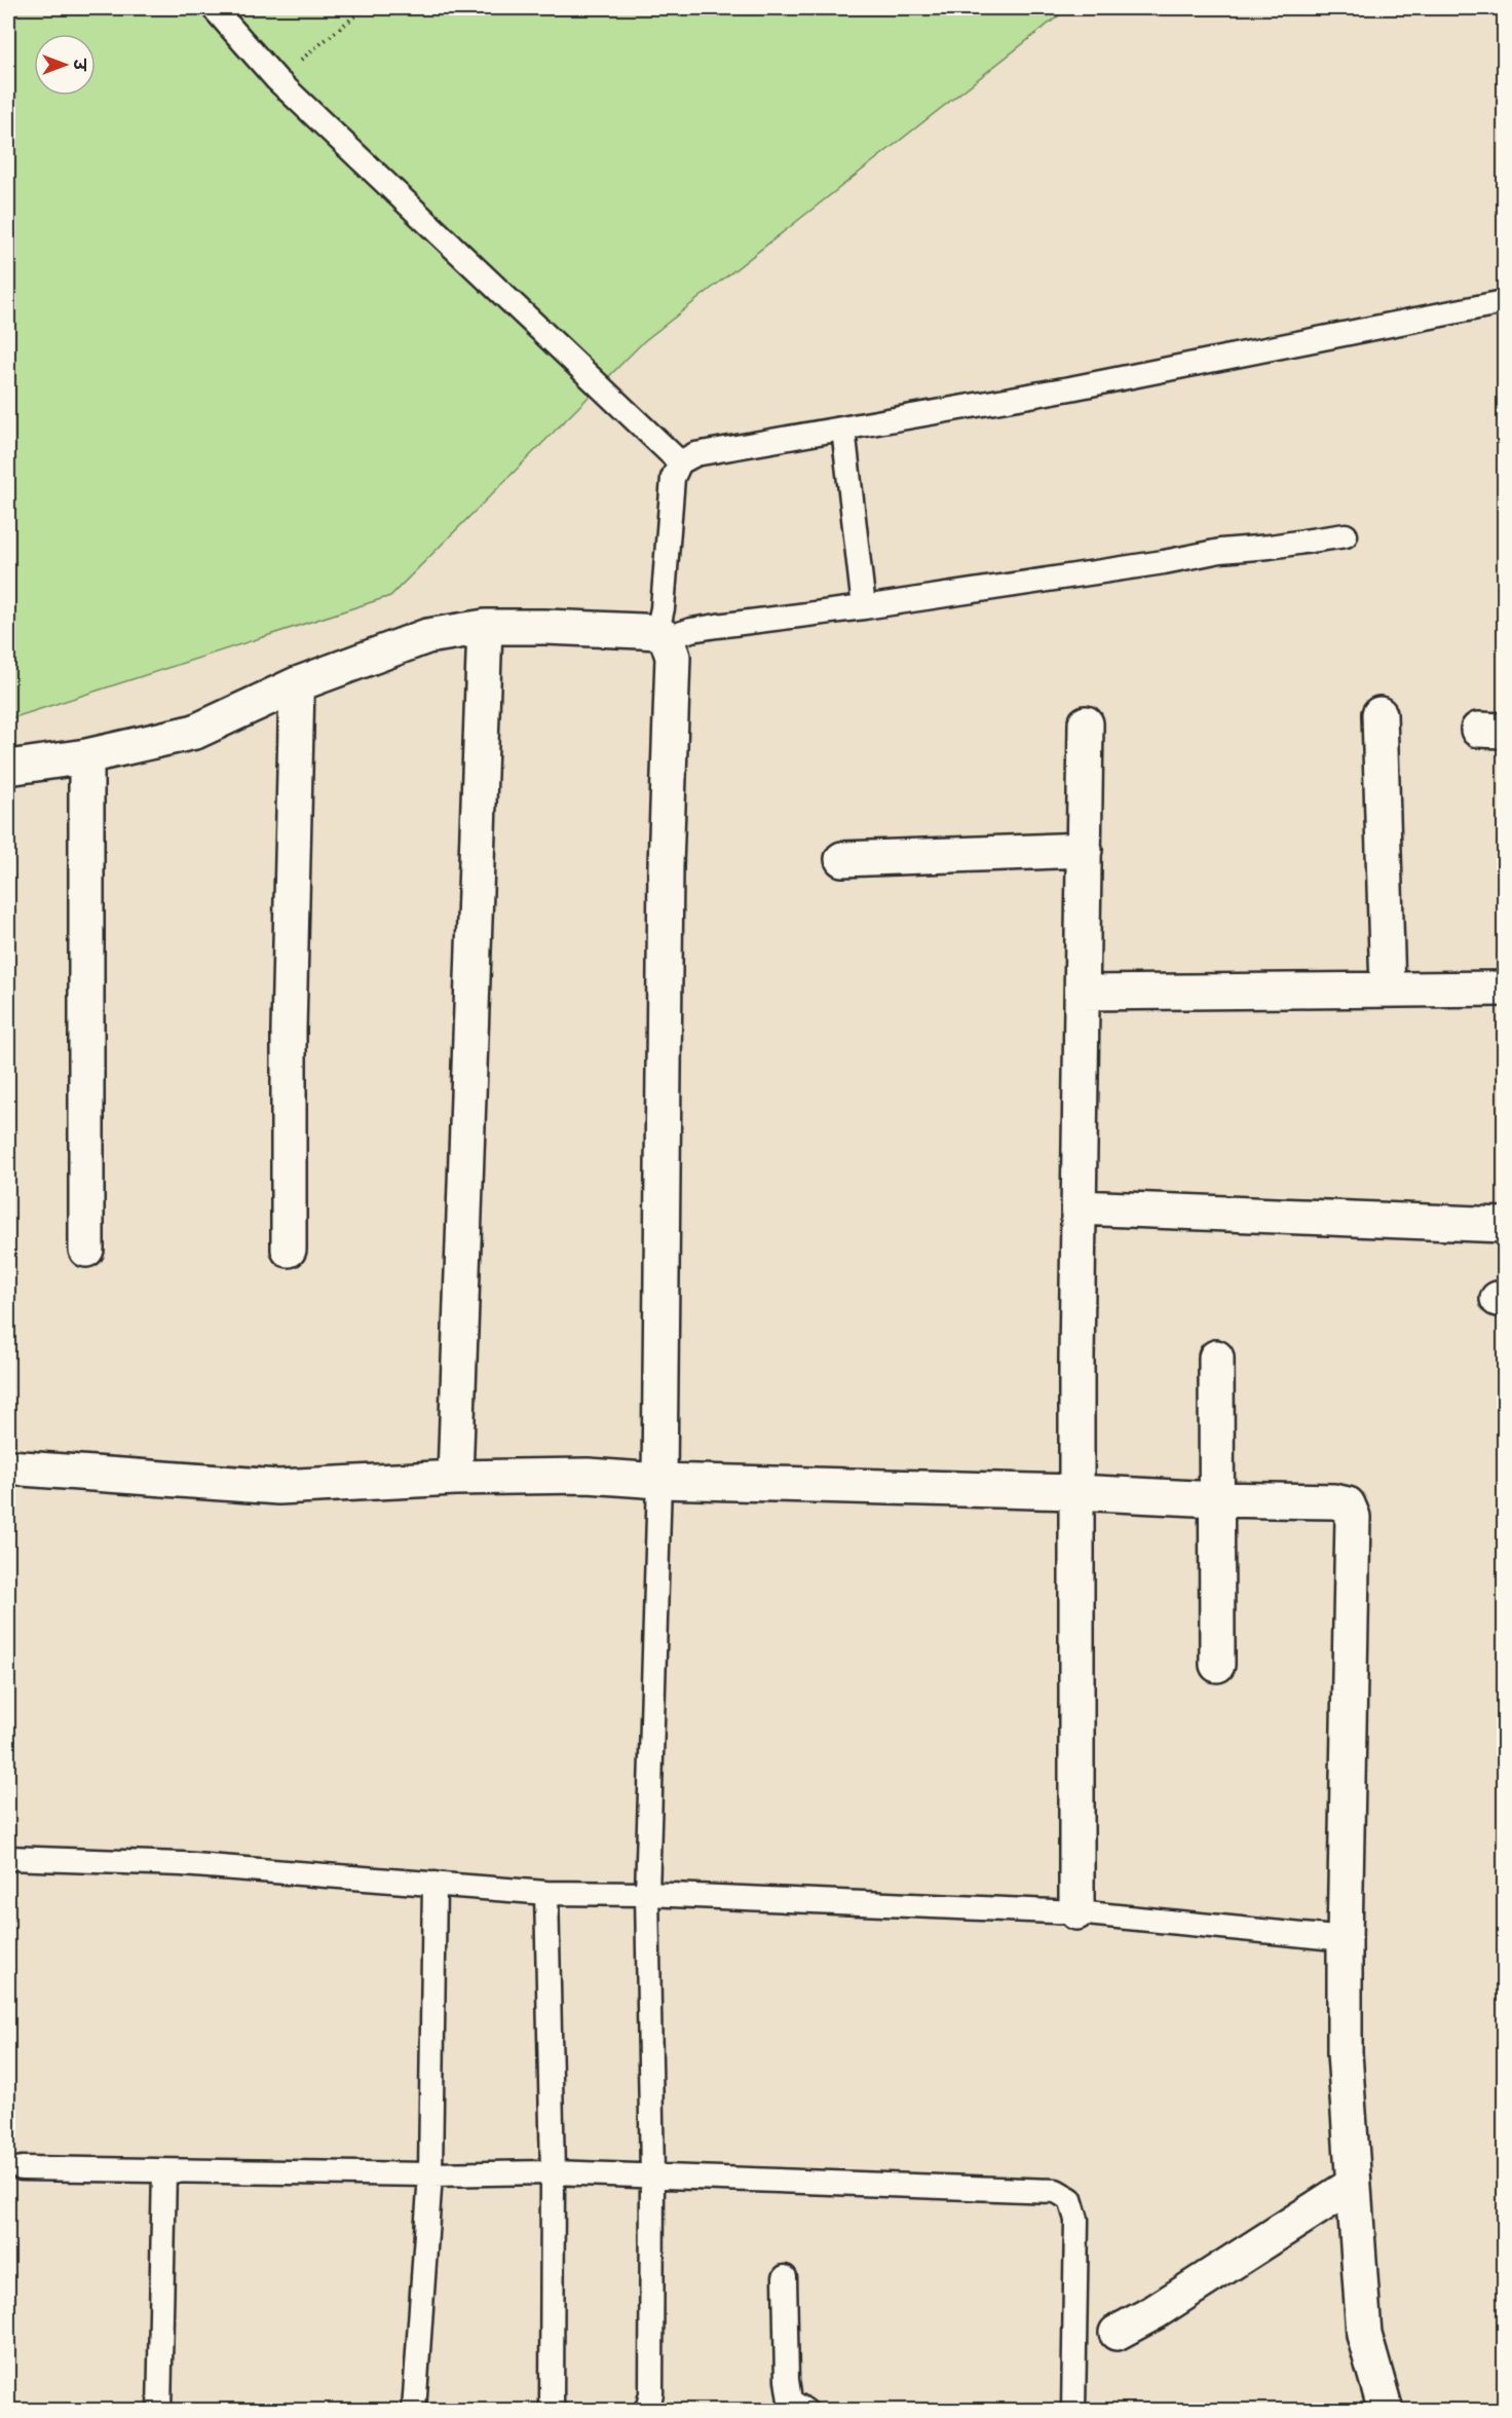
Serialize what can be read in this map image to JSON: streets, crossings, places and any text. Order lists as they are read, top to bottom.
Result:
{
  "north": "right"
}
